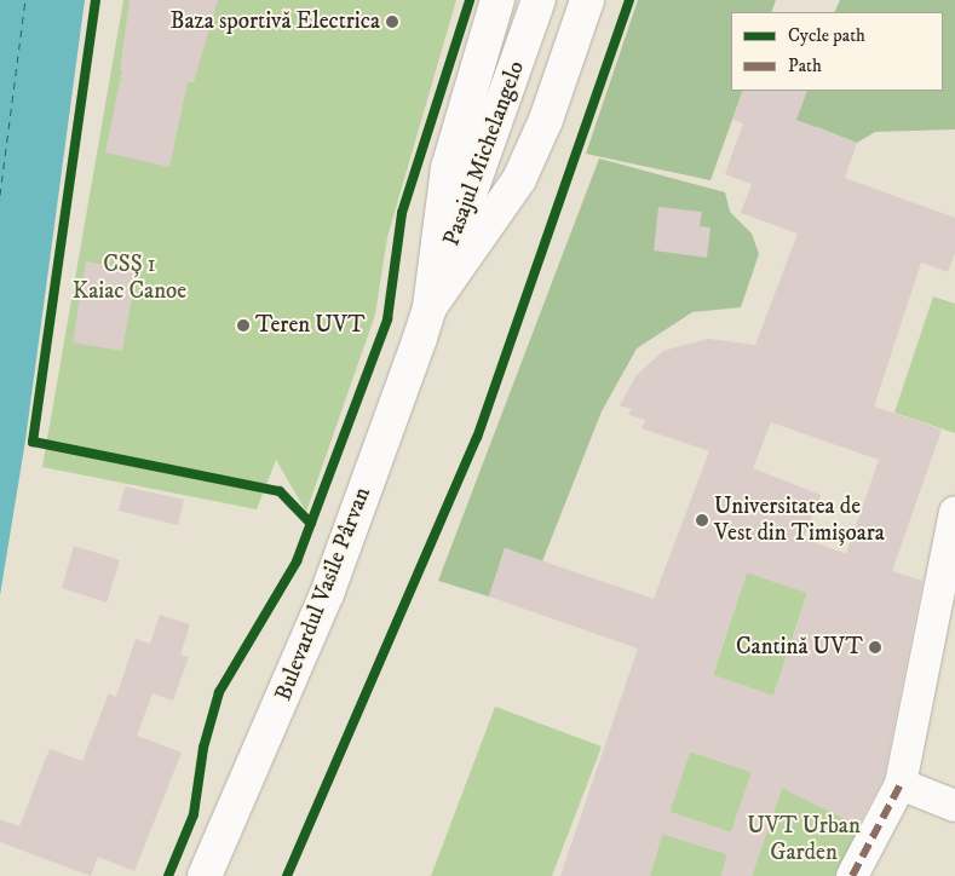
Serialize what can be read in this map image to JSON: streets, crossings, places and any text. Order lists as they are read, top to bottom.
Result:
{
  "streets": {
    "main road": ["Pasajul Michelangelo", "Bulevardul Vasile Pârvan"]
  },
  "crossings": [
    ["Pasajul Michelangelo", "Bulevardul Vasile Pârvan"]
  ],
  "parks": ["CSȘ 1 Kaiac Canoe", "UVT Urban Garden"],
  "places": [
    "Baza sportivă Electrica",
    "Teren UVT",
    "Universitatea de Vest din Timișoara",
    "Cantină UVT"
  ],
  "legend": ["Cycle path", "Path"]
}
